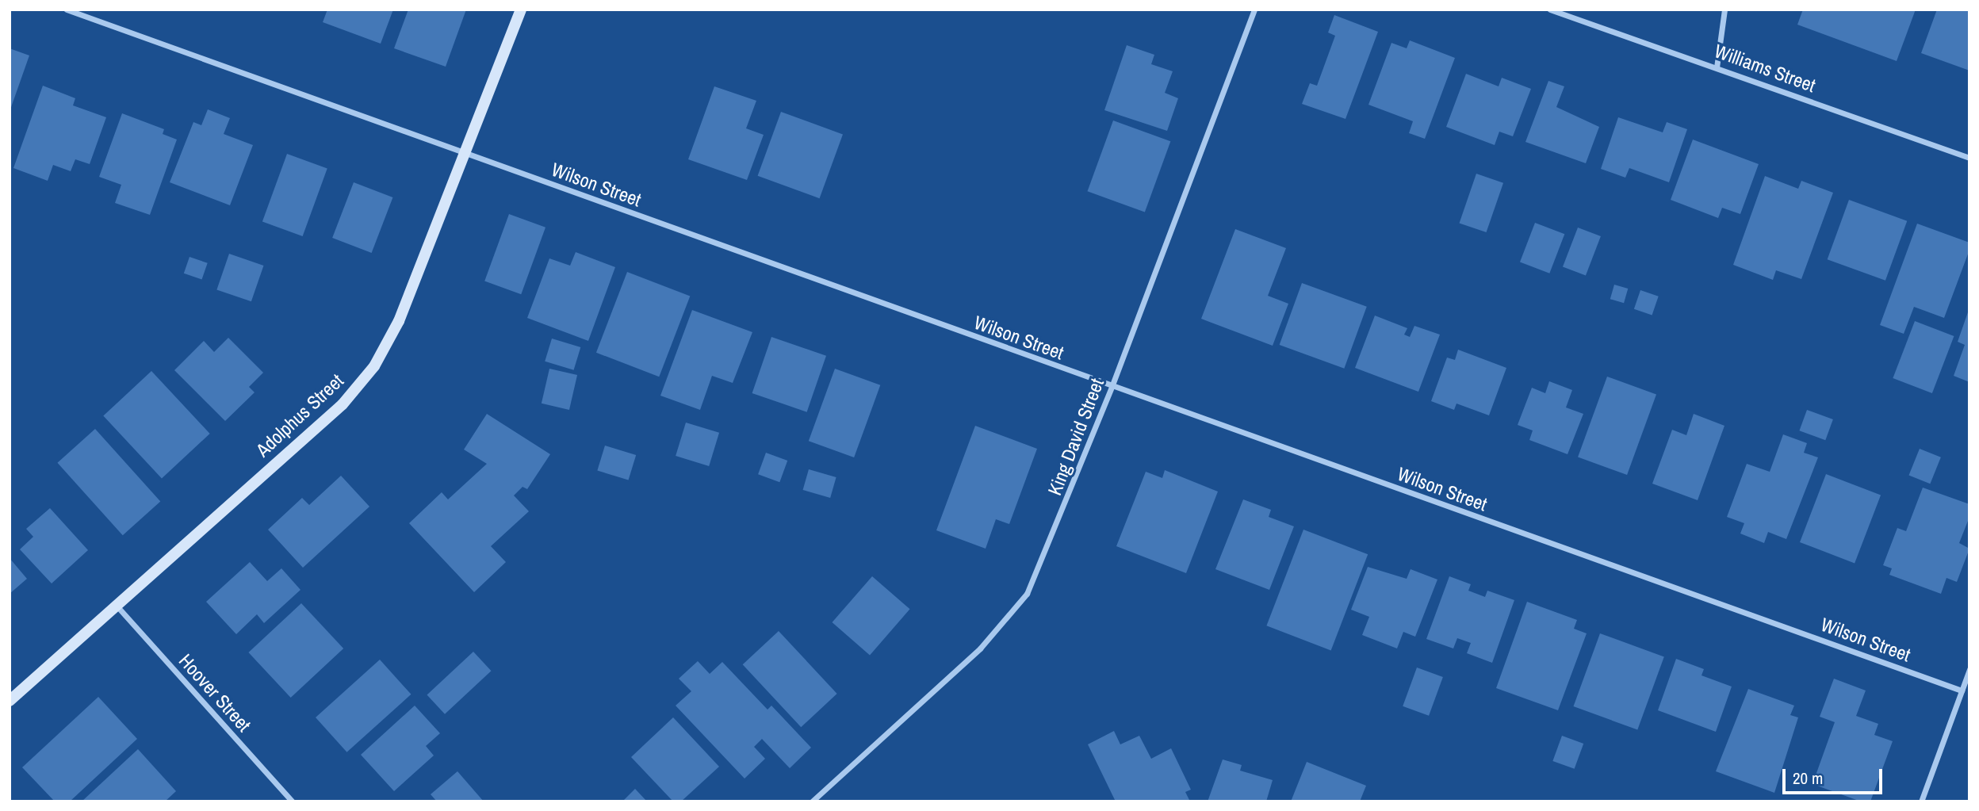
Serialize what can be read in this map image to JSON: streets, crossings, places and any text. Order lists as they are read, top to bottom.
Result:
{
  "streets": {
    "street": [
      "Williams Street",
      "Wilson Street",
      "Adolphus Street",
      "King David Street",
      "Hoover Street"
    ]
  },
  "crossings": [
    ["Wilson Street", "Adolphus Street"],
    ["Wilson Street", "King David Street"],
    ["Adolphus Street", "Hoover Street"]
  ],
  "scale_bar": "20 m"
}
